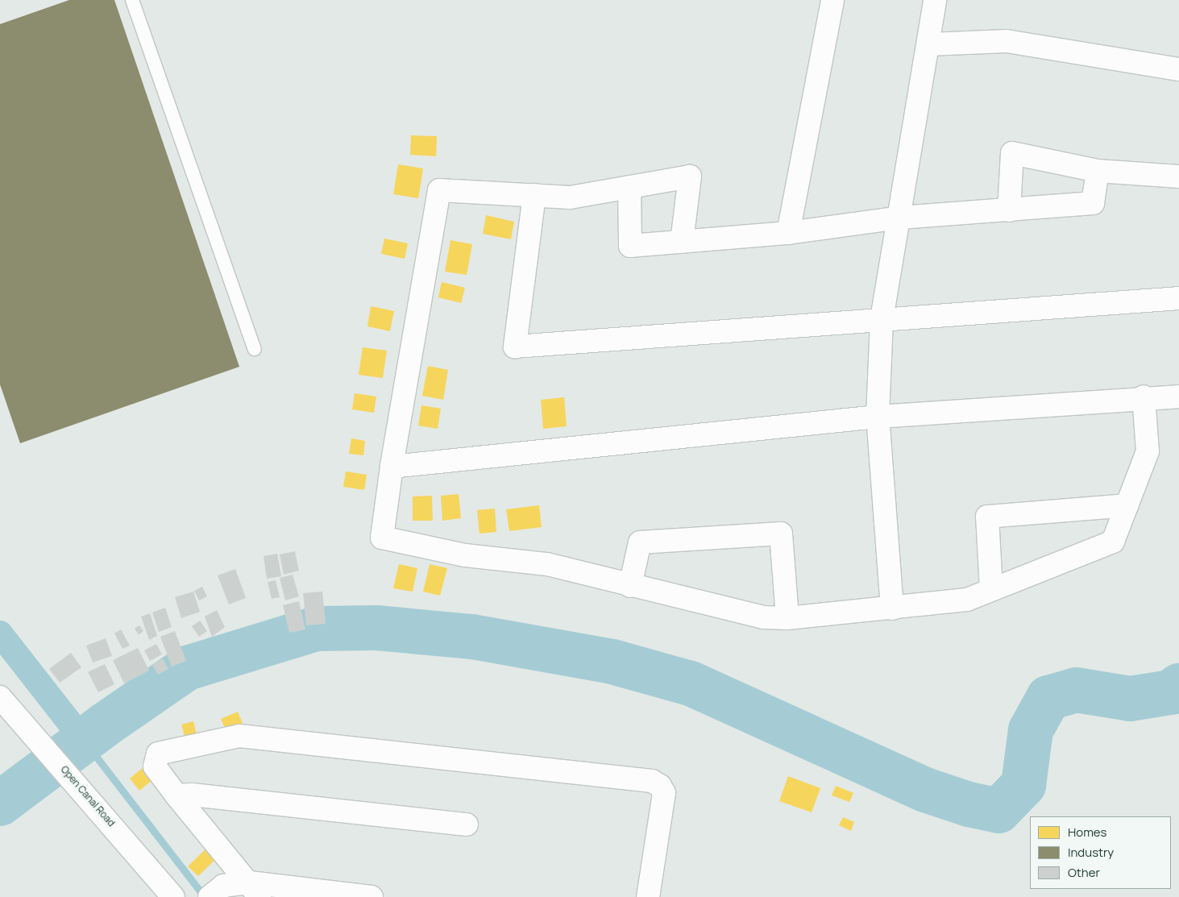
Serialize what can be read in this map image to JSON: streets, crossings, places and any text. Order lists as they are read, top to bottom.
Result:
{
  "streets": {
    "street": ["Open Canal Road"]
  },
  "legend": ["Homes", "Industry", "Other"]
}
